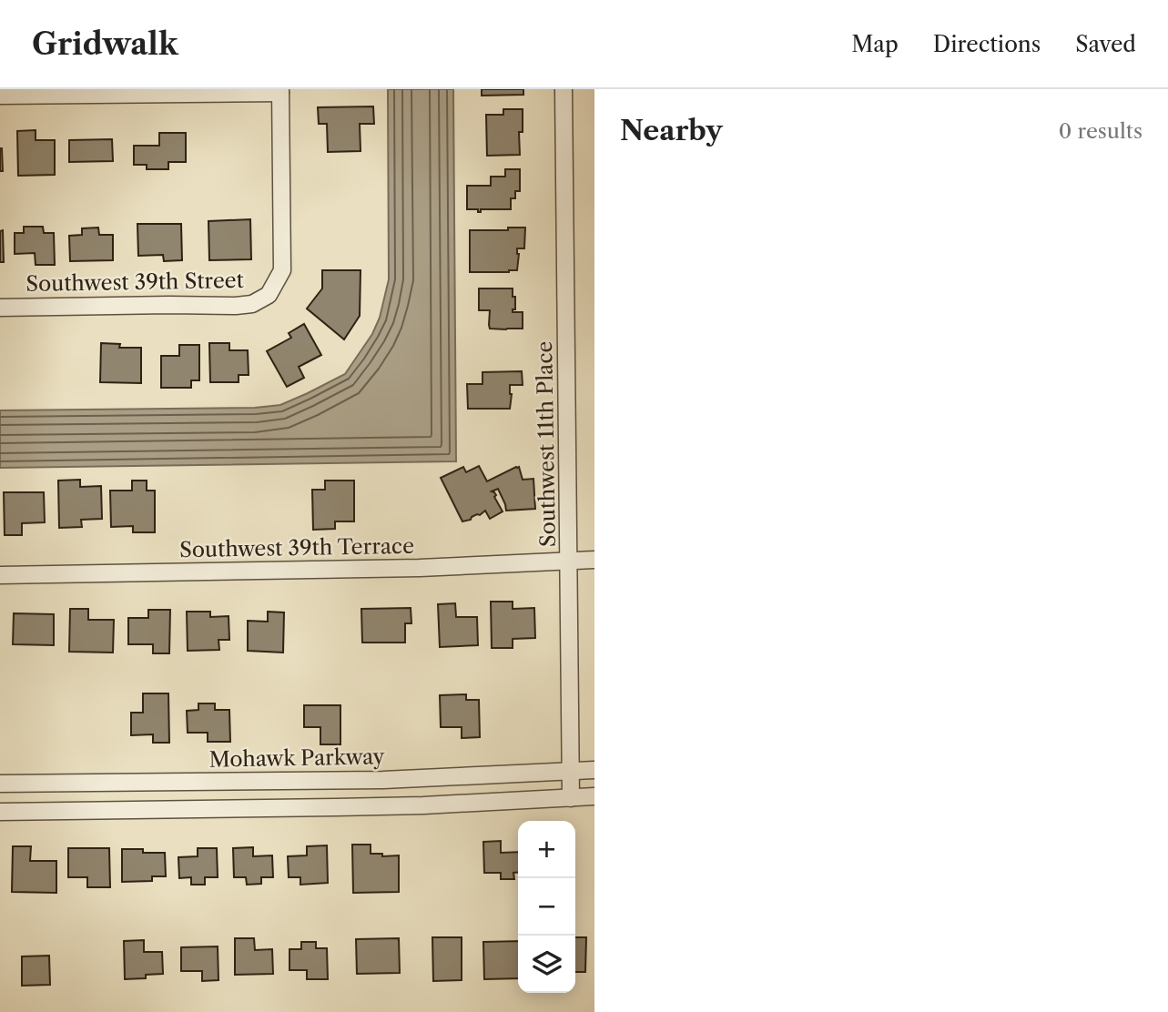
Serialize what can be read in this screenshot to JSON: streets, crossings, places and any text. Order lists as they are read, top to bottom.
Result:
{
  "streets": {
    "street": [
      "Southwest 39th Street",
      "Southwest 11th Place",
      "Southwest 39th Terrace",
      "Mohawk Parkway"
    ]
  },
  "crossings": [
    ["Southwest 11th Place", "Southwest 39th Terrace"],
    ["Southwest 11th Place", "Mohawk Parkway"]
  ],
  "page": {
    "header": "Gridwalk",
    "nav": ["Map", "Directions", "Saved"],
    "heading": ["Nearby", "0 results"],
    "map_buttons": ["+", "−"]
  }
}
